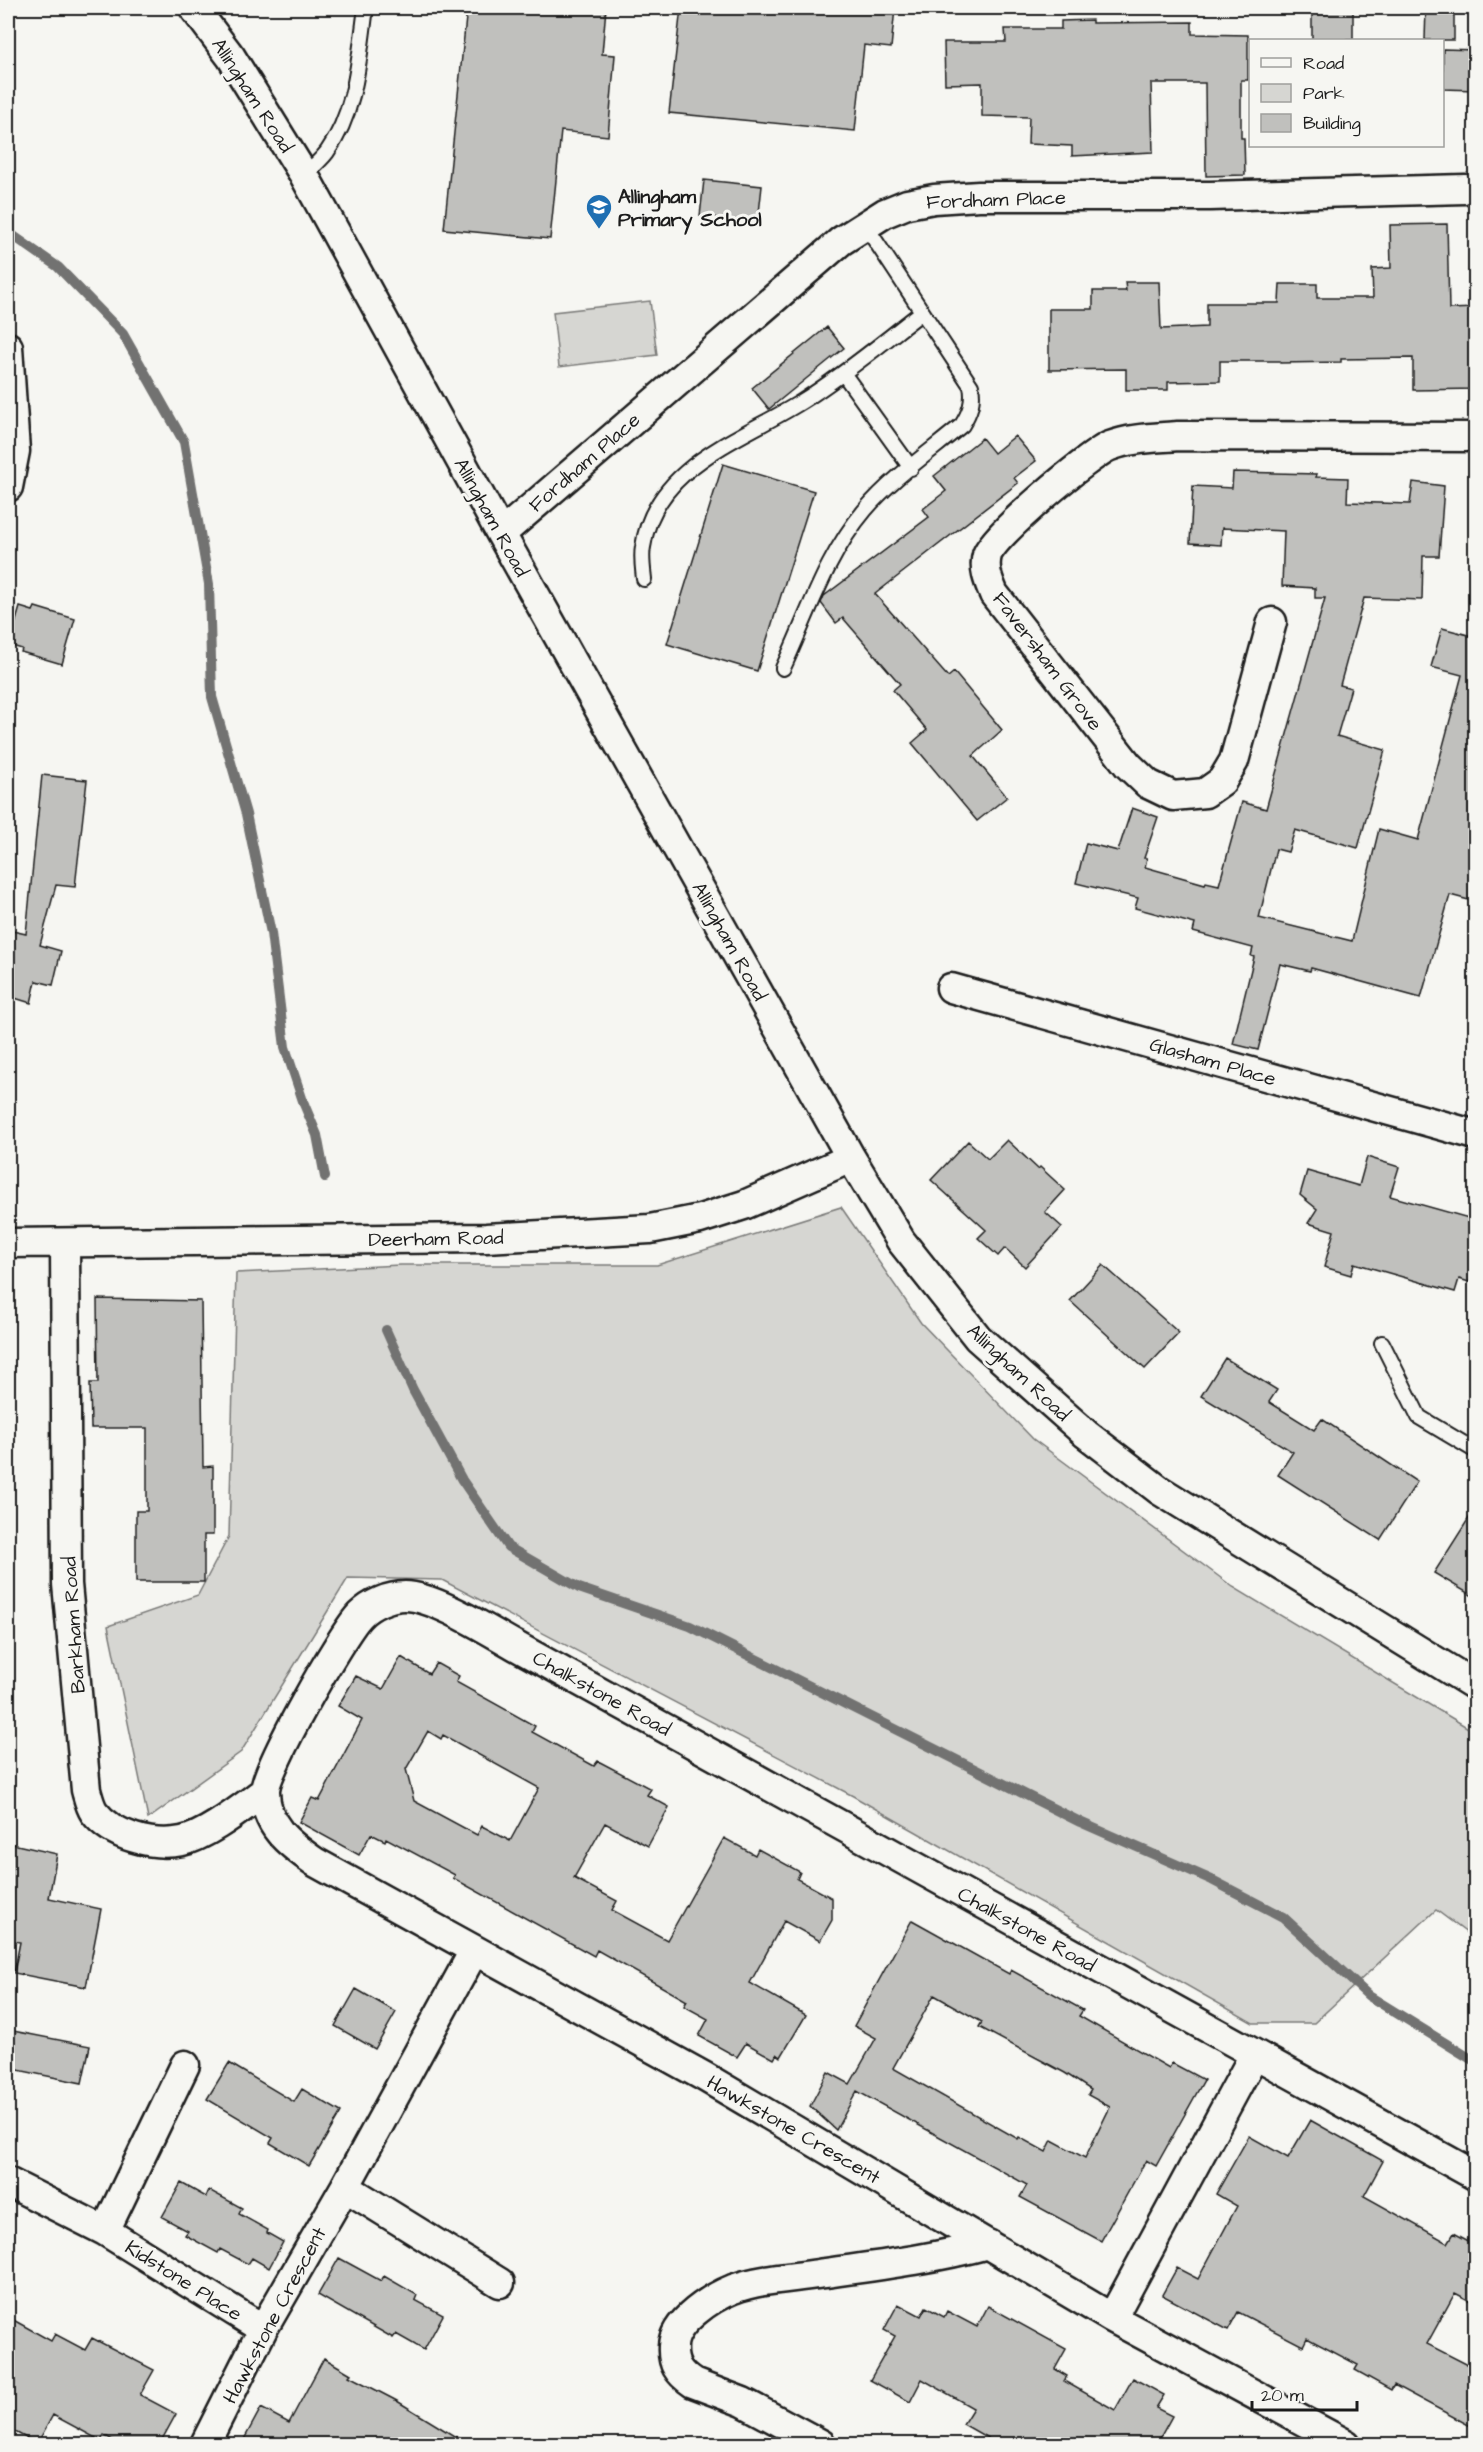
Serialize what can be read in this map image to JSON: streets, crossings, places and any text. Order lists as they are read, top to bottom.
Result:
{
  "streets": {
    "street": [
      "Allingham Road",
      "Fordham Place",
      "Faversham Grove",
      "Glasham Place",
      "Deerham Road",
      "Barkham Road",
      "Chalkstone Road",
      "Hawkstone Crescent",
      "Kidstone Place"
    ]
  },
  "crossings": [
    ["Allingham Road", "Fordham Place"],
    ["Allingham Road", "Deerham Road"],
    ["Deerham Road", "Barkham Road"],
    ["Barkham Road", "Chalkstone Road"],
    ["Chalkstone Road", "Hawkstone Crescent"],
    ["Hawkstone Crescent", "Kidstone Place"]
  ],
  "places": {
    "school or university": ["Allingham Primary School"]
  },
  "legend": ["Road", "Park", "Building"],
  "scale_bar": "20 m"
}
